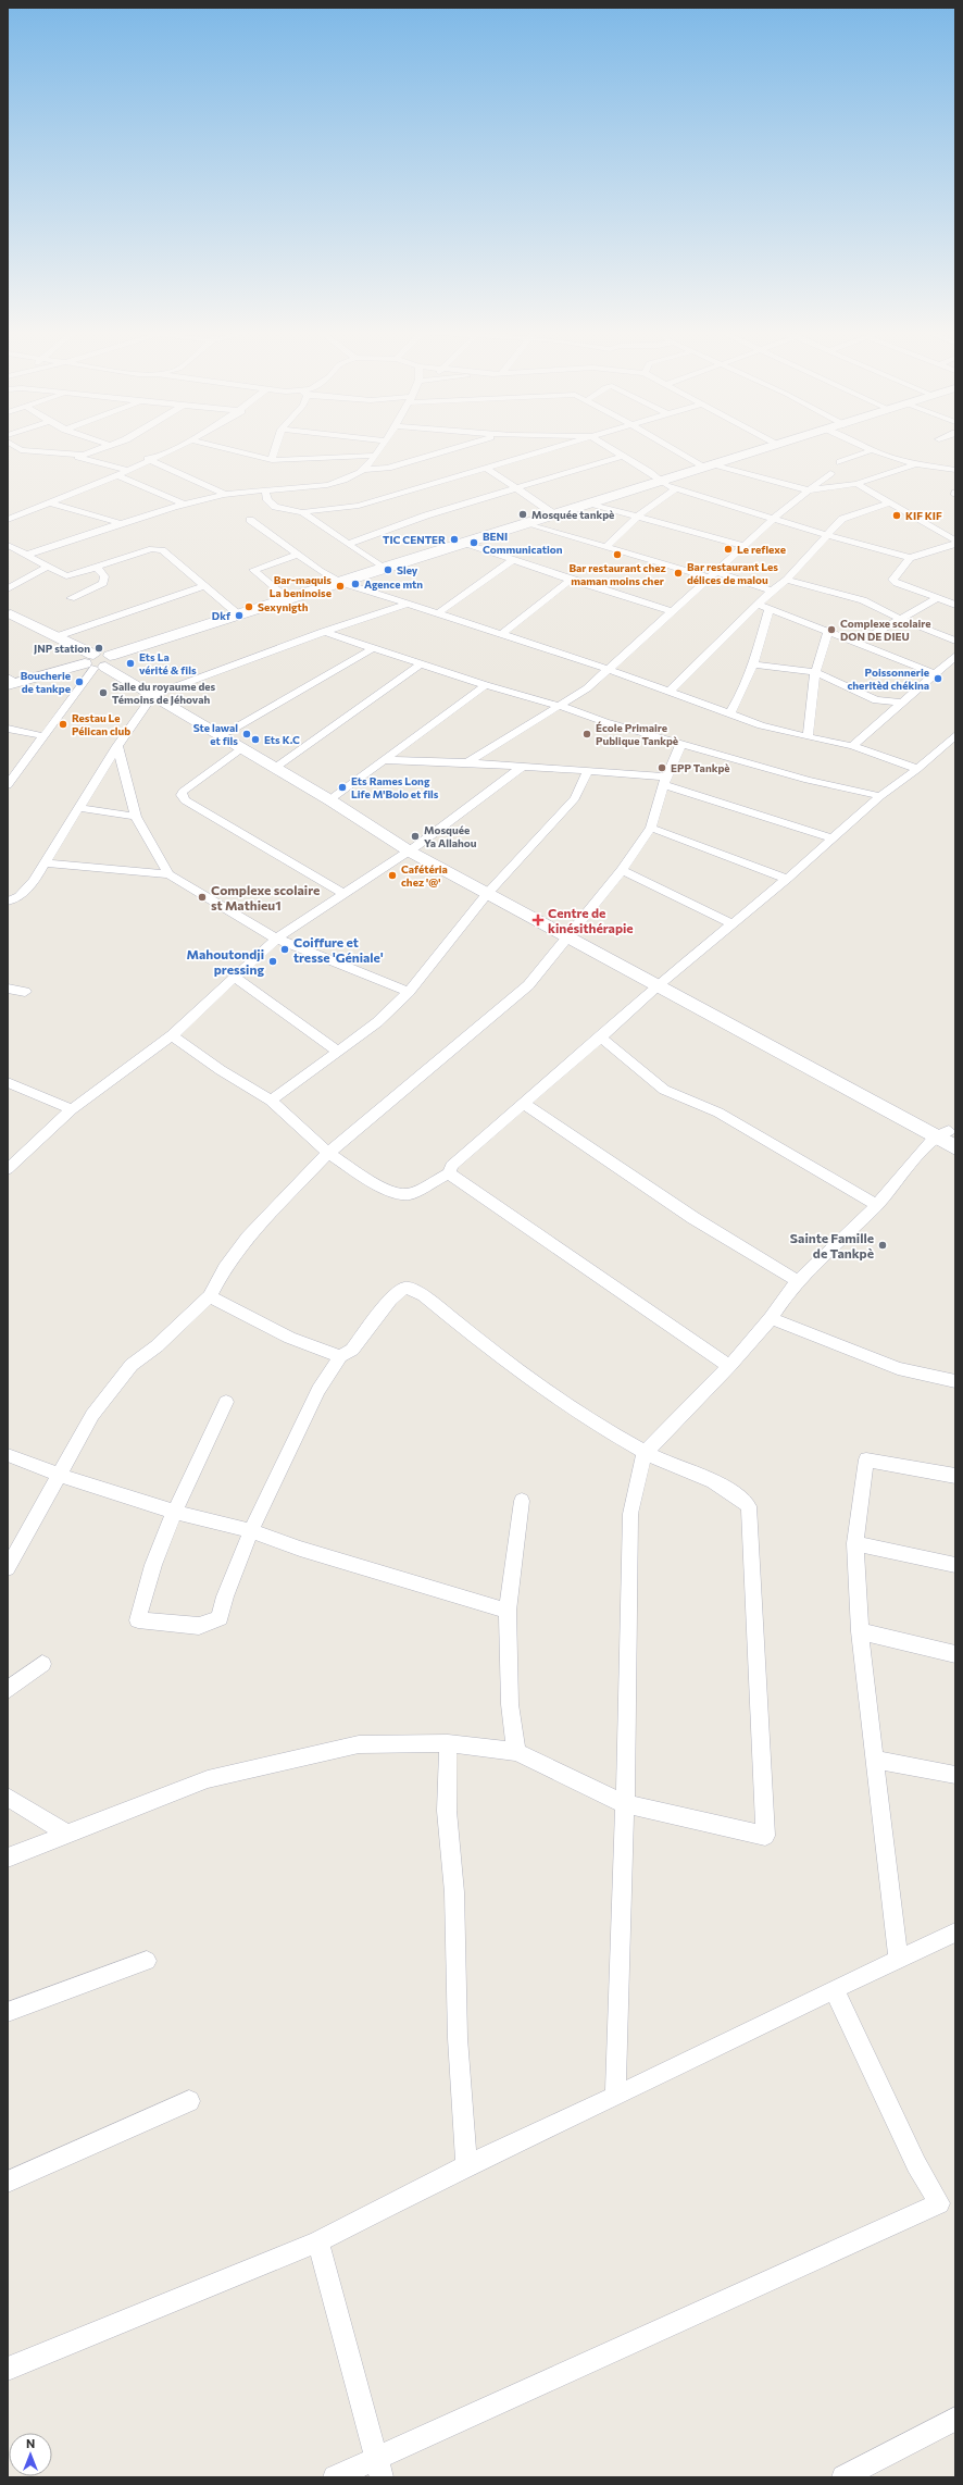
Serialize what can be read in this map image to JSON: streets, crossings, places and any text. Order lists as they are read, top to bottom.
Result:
{
  "places": {
    "other": [
      "Mosquée tankpè",
      "KIF KIF",
      "TIC CENTER",
      "BENI Communication",
      "Le reflexe",
      "Bar restaurant chez maman moins cher",
      "Sley",
      "Bar restaurant Les délices de malou",
      "Agence mtn",
      "Bar-maquis La beninoise",
      "Sexynigth",
      "Dkf",
      "Complexe scolaire DON DE DIEU",
      "JNP station",
      "Ets La vérité & fils",
      "Poissonnerie cheritèd chékina",
      "Boucherie de tankpe",
      "Salle du royaume des Témoins de Jéhovah",
      "Restau Le Pélican club",
      "Ste lawal et fils",
      "École Primaire Publique Tankpè",
      "Ets K.C",
      "EPP Tankpè",
      "Ets Rames Long Life M'Bolo et fils",
      "Mosquée Ya Allahou",
      "Cafétéria chez '@'",
      "Complexe scolaire st Mathieu1",
      "Coiffure et tresse 'Géniale'",
      "Mahoutondji pressing",
      "Sainte Famille de Tankpè"
    ],
    "health": ["Centre de kinésithérapie"]
  },
  "north": "top"
}
